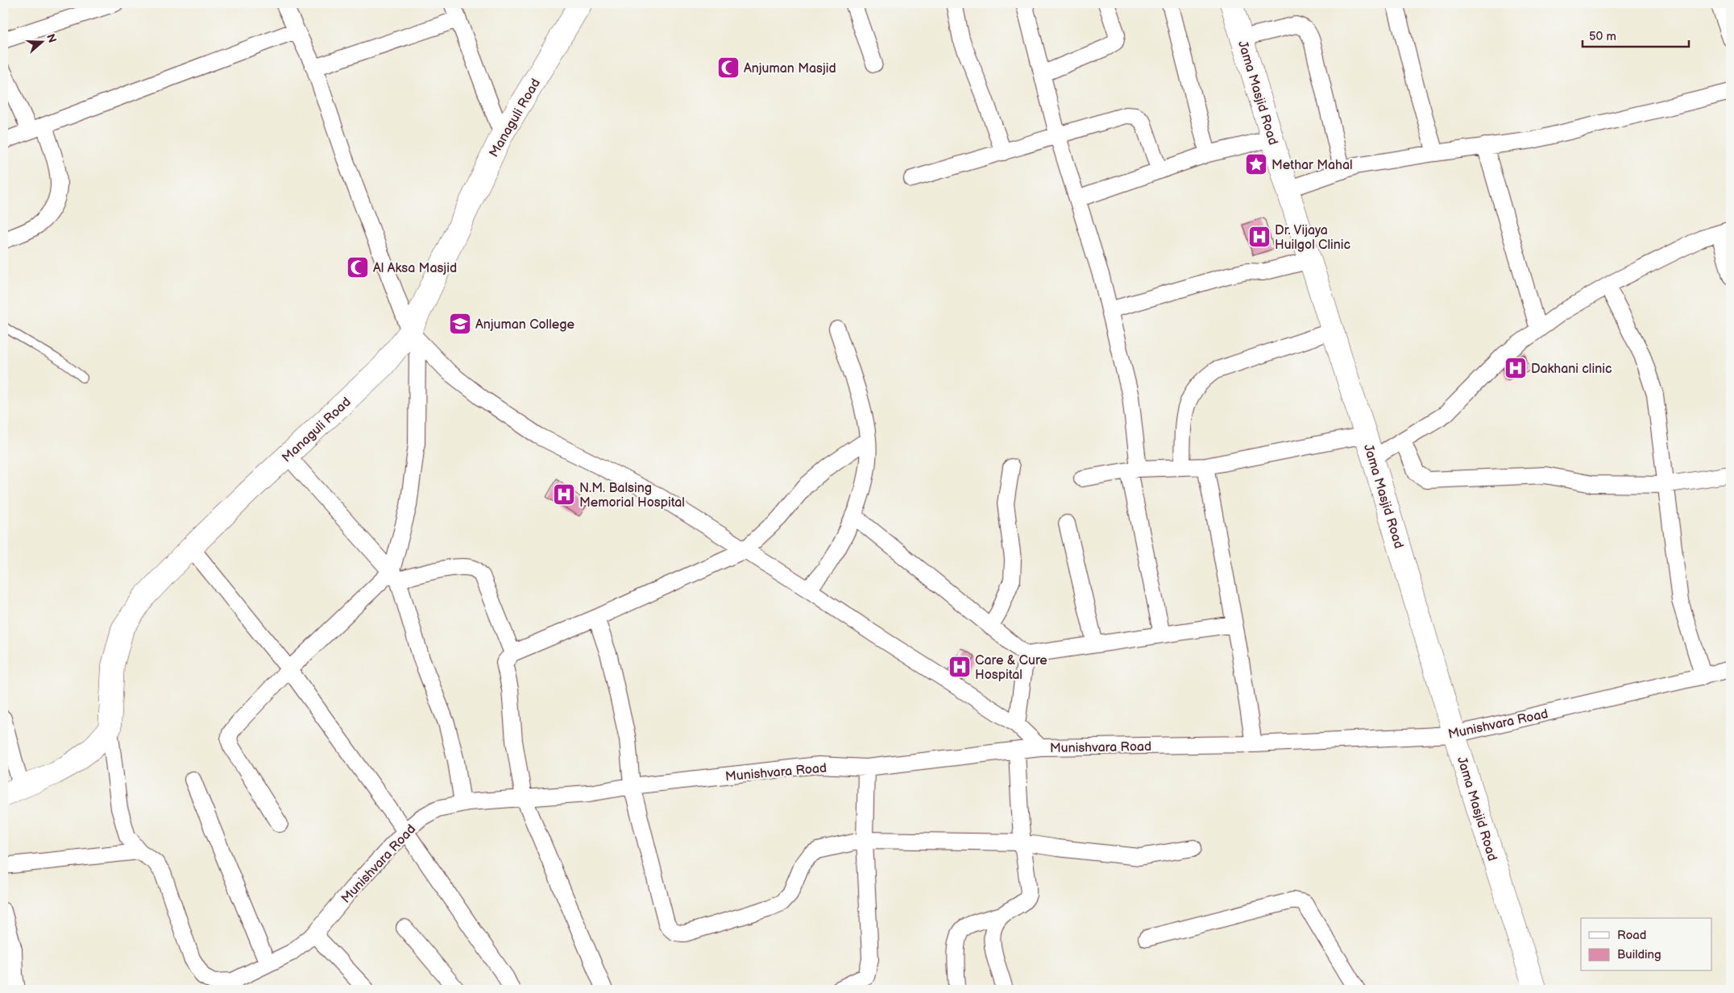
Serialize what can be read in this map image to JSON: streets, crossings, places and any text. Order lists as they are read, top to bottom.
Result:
{
  "streets": {
    "street": ["Jama Masjid Road", "Managuli Road", "Munishvara Road"]
  },
  "crossings": [
    ["Jama Masjid Road", "Munishvara Road"],
    ["Managuli Road", "Munishvara Road"]
  ],
  "places": {
    "mosque": ["Anjuman Masjid", "Al Aksa Masjid"],
    "place": ["Methar Mahal"],
    "hospital": [
      "Dr. Vijaya Huilgol Clinic",
      "Dakhani clinic",
      "N.M. Balsing Memorial Hospital",
      "Care & Cure Hospital"
    ],
    "school or university": ["Anjuman College"]
  },
  "legend": ["Road", "Building"],
  "scale_bar": "50 m",
  "north": "right"
}
